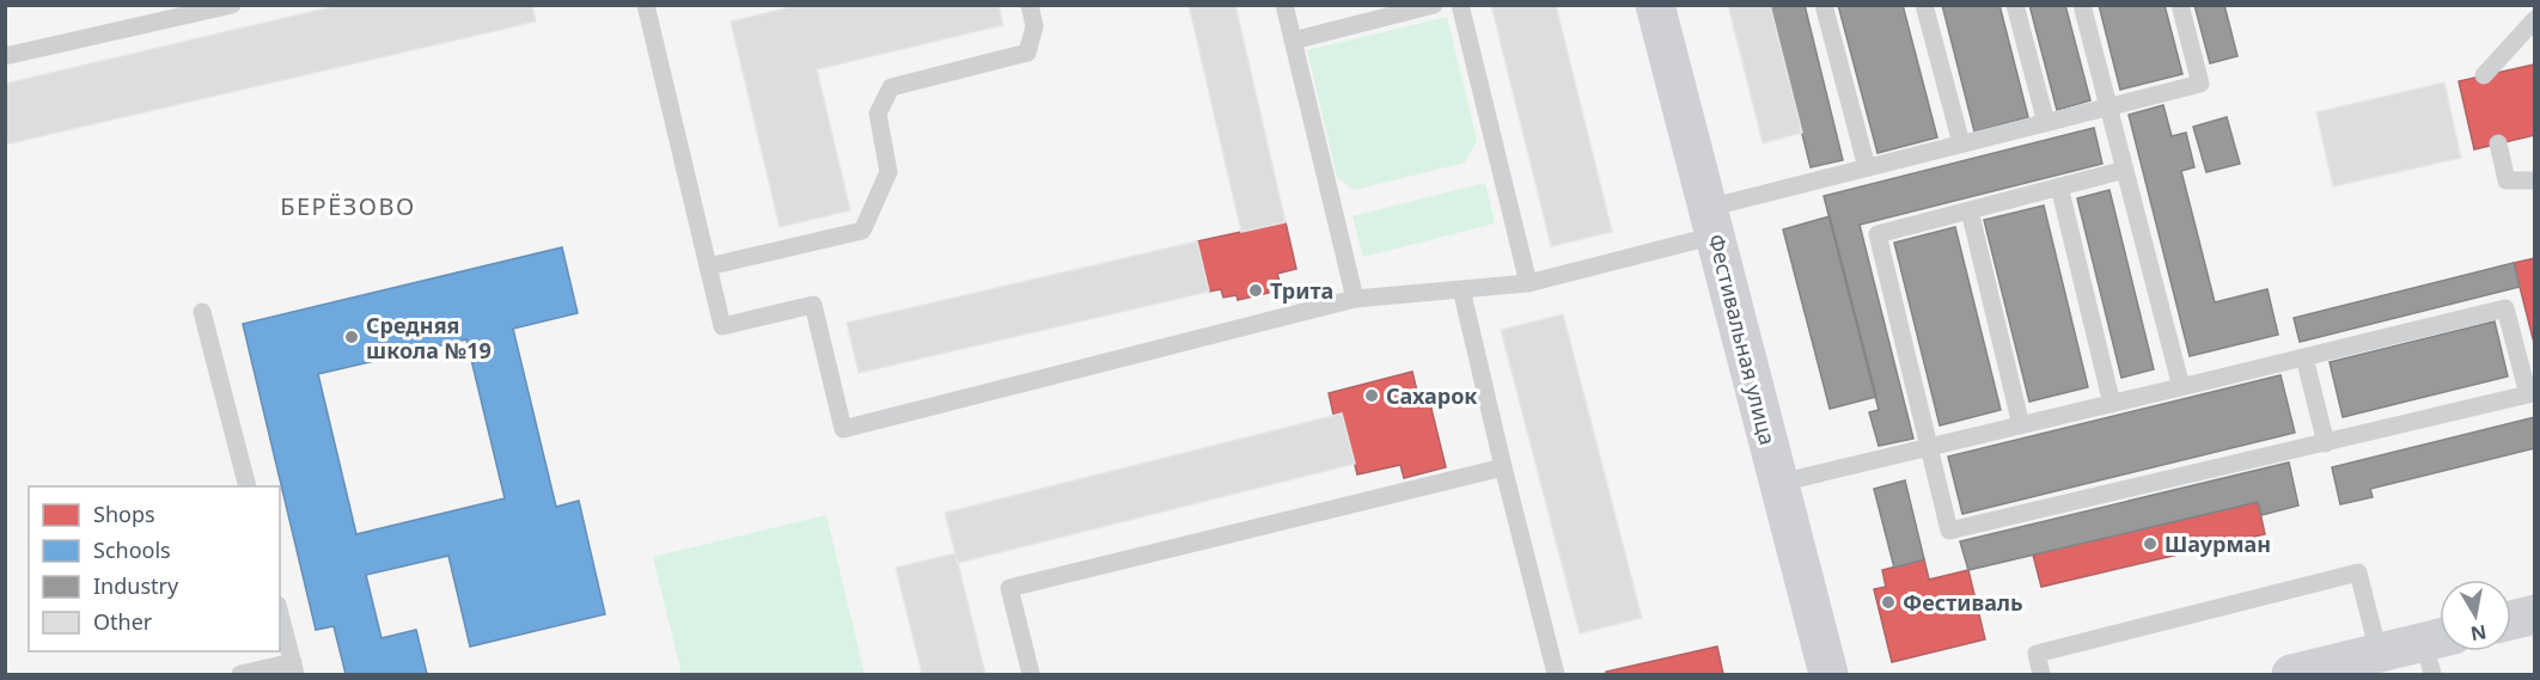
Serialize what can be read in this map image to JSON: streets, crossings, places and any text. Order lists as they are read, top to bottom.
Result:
{
  "streets": {
    "street": ["Фестивальная улица"]
  },
  "districts": ["БЕРЁЗОВО"],
  "places": [
    "Трита",
    "Средняя школа №19",
    "Сахарок",
    "Шаурман",
    "Фестиваль"
  ],
  "legend": [
    "Shops",
    "Schools",
    "Industry",
    "Other"
  ],
  "north": "bottom"
}
